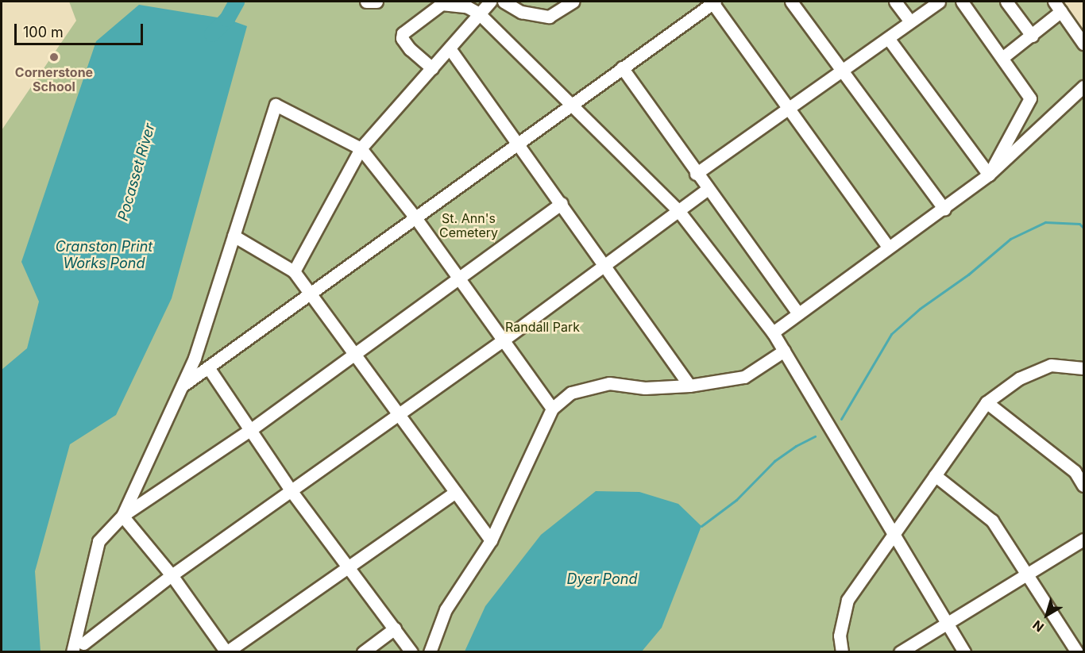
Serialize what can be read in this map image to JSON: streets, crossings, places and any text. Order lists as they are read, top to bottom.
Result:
{
  "water": ["Pocasset River", "Cranston Print Works Pond", "Dyer Pond"],
  "parks": ["St. Ann's Cemetery", "Randall Park"],
  "places": ["Cornerstone School"],
  "scale_bar": "100 m",
  "north": "bottom left"
}
